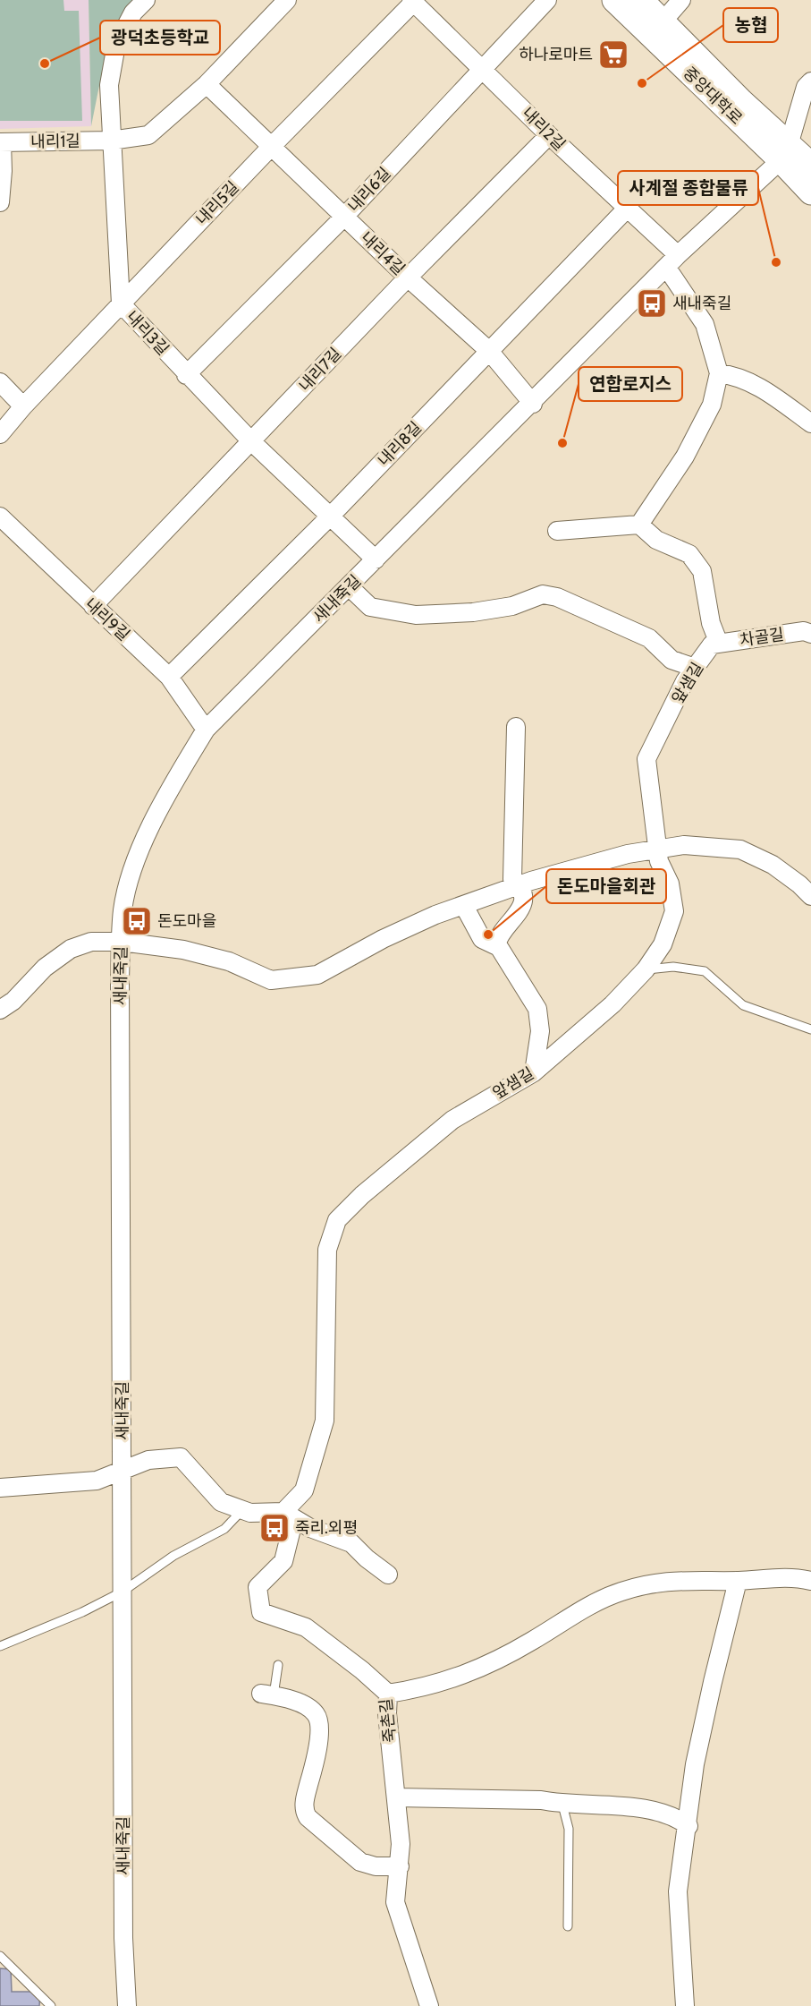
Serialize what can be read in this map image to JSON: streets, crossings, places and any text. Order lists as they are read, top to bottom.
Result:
{
  "streets": {
    "street": [
      "중앙대학로",
      "내리2길",
      "내리1길",
      "내리6길",
      "내리5길",
      "내리4길",
      "내리3길",
      "내리7길",
      "내리8길",
      "새내죽길",
      "내리9길",
      "차골길",
      "앞샘길",
      "죽촌길"
    ]
  },
  "crossings": [
    ["중앙대학로", "새내죽길"],
    ["내리2길", "내리6길"],
    ["내리2길", "내리5길"],
    ["내리2길", "내리7길"],
    ["내리2길", "내리8길"],
    ["내리2길", "새내죽길"],
    ["내리1길", "내리3길"],
    ["내리6길", "내리4길"],
    ["내리6길", "내리3길"],
    ["내리5길", "내리4길"],
    ["내리5길", "내리3길"],
    ["내리4길", "내리7길"],
    ["내리4길", "내리8길"],
    ["내리4길", "새내죽길"],
    ["내리3길", "내리7길"],
    ["내리3길", "내리8길"],
    ["내리3길", "새내죽길"],
    ["내리7길", "내리9길"],
    ["내리8길", "내리9길"],
    ["새내죽길", "내리9길"],
    ["차골길", "앞샘길"],
    ["앞샘길", "죽촌길"]
  ],
  "places": {
    "supermarket": ["하나로마트"],
    "other": [
      "광덕초등학교",
      "농협",
      "사계절 종합물류",
      "연합로지스",
      "돈도마을회관"
    ],
    "bus stop": ["새내죽길", "돈도마을", "죽리.외평"]
  }
}
